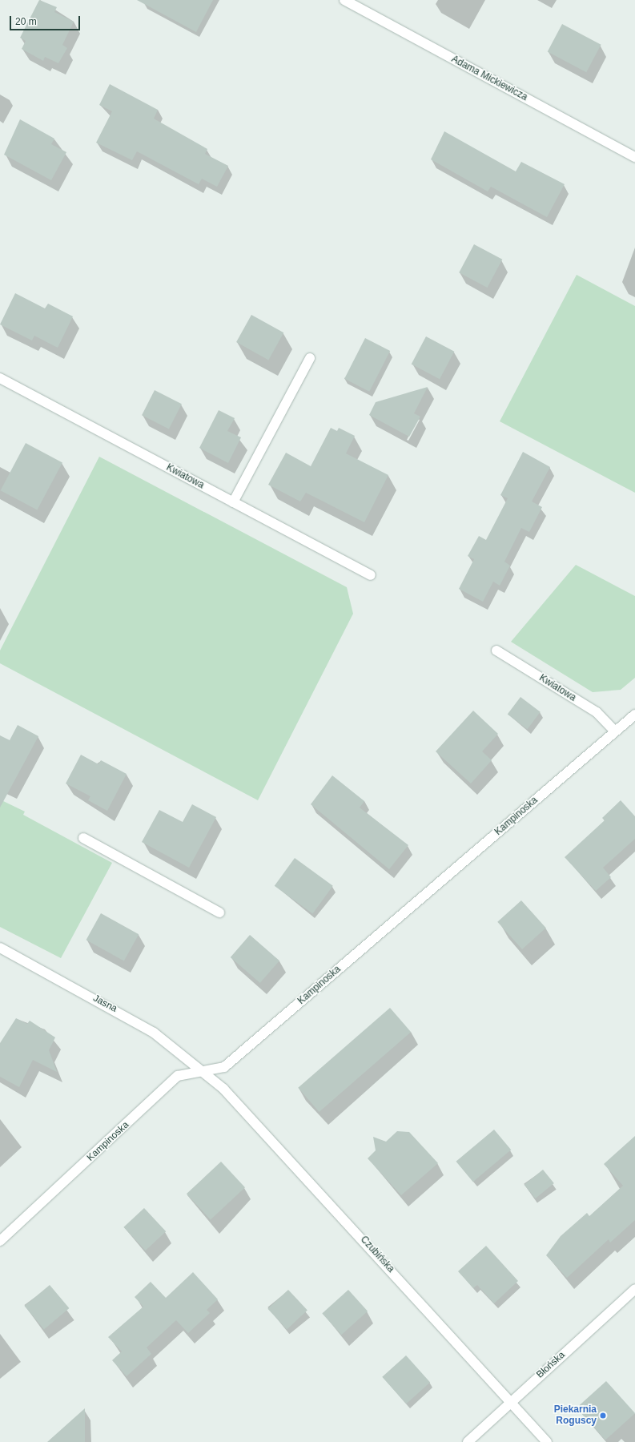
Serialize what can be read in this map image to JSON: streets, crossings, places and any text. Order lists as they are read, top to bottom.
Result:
{
  "streets": {
    "street": [
      "Adama Mickiewicza",
      "Kwiatowa",
      "Kampinoska",
      "Jasna",
      "Czubińska",
      "Błońska"
    ]
  },
  "crossings": [
    ["Kwiatowa", "Kampinoska"],
    ["Kampinoska", "Jasna"],
    ["Kampinoska", "Czubińska"],
    ["Jasna", "Czubińska"],
    ["Czubińska", "Błońska"]
  ],
  "places": ["Piekarnia Roguscy"],
  "scale_bar": "20 m"
}
